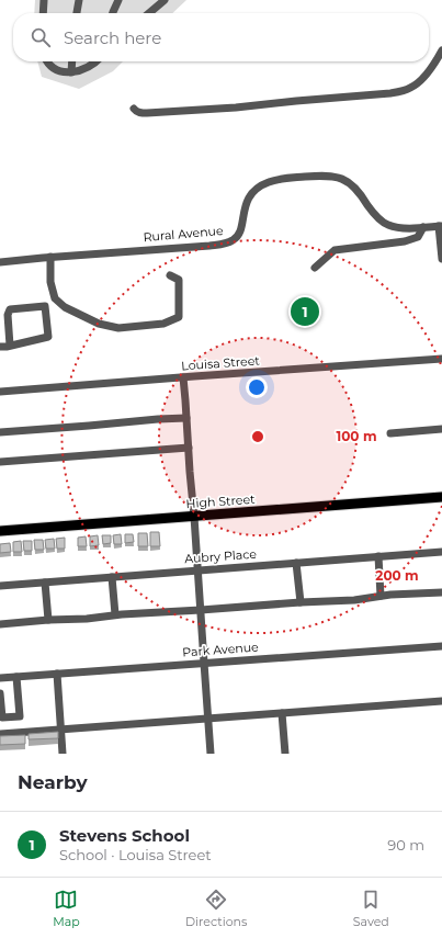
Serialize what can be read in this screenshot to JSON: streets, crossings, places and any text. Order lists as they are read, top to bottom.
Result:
{
  "streets": {
    "main road": ["High Street"],
    "street": [
      "Rural Avenue",
      "Louisa Street",
      "Aubry Place",
      "Park Avenue"
    ]
  },
  "page": {
    "search": "Search here",
    "pins": "1",
    "heading": "Nearby",
    "list": [
      {
        "mark": "1",
        "name": "Stevens School",
        "note": "School · Louisa Street",
        "value": "90 m"
      }
    ],
    "nav": ["Map", "Directions", "Saved"]
  },
  "rings": ["100 m", "200 m"]
}
